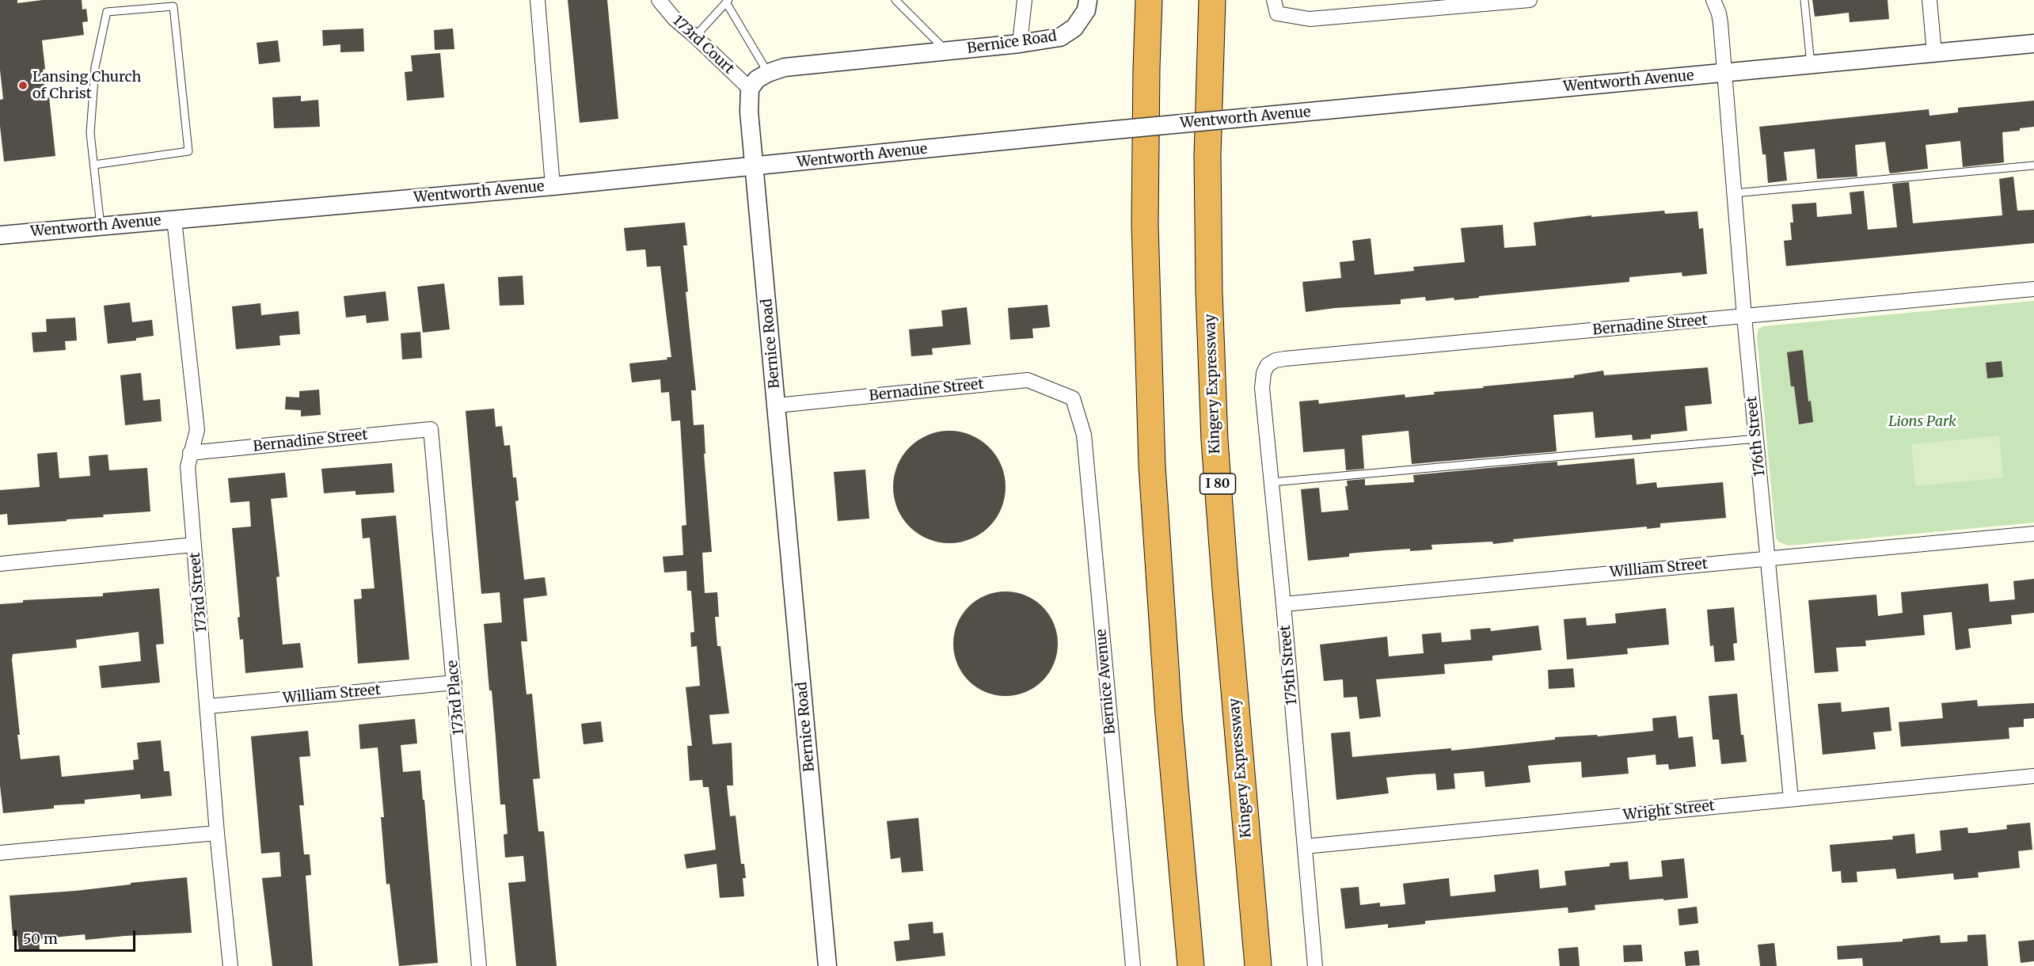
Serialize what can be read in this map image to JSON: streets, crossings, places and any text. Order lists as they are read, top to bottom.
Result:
{
  "streets": {
    "highway": ["Kingery Expressway", "I 80"],
    "street": [
      "Bernice Road",
      "173rd Court",
      "Wentworth Avenue",
      "Bernadine Street",
      "176th Street",
      "William Street",
      "173rd Street",
      "175th Street",
      "Bernice Avenue",
      "173rd Place",
      "Wright Street"
    ]
  },
  "crossings": [
    ["Bernice Road", "173rd Court"],
    ["Bernice Road", "Wentworth Avenue"],
    ["Bernice Road", "Bernadine Street"],
    ["Wentworth Avenue", "176th Street"],
    ["Wentworth Avenue", "173rd Street"],
    ["Bernadine Street", "176th Street"],
    ["Bernadine Street", "173rd Street"],
    ["Bernadine Street", "175th Street"],
    ["Bernadine Street", "Bernice Avenue"],
    ["Bernadine Street", "173rd Place"],
    ["176th Street", "William Street"],
    ["176th Street", "Wright Street"],
    ["William Street", "173rd Street"],
    ["William Street", "175th Street"],
    ["William Street", "173rd Place"],
    ["175th Street", "Wright Street"]
  ],
  "parks": ["Lions Park"],
  "places": ["Lansing Church of Christ"],
  "scale_bar": "50 m"
}
